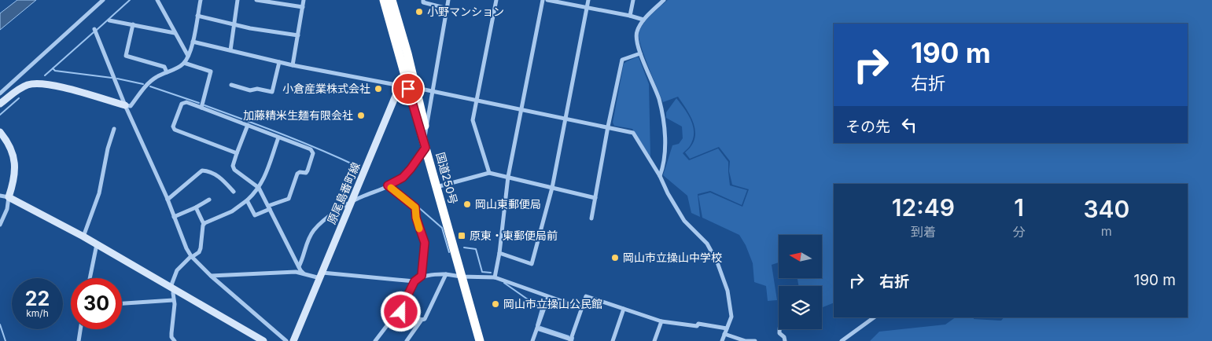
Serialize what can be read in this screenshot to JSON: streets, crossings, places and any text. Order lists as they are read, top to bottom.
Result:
{
  "streets": {
    "highway": ["国道250号"],
    "street": ["原尾島番町線"]
  },
  "crossings": [
    ["国道250号", "原尾島番町線"]
  ],
  "places": {
    "other": [
      "小野マンション",
      "小倉産業株式会社",
      "加藤精米生麺有限会社",
      "岡山東郵便局",
      "岡山市立操山中学校",
      "岡山市立操山公民館"
    ],
    "transit": ["原東・東郵便局前"]
  },
  "north": "left",
  "page": {
    "turn": ["190 m", "右折"],
    "then": "その先",
    "eta": [
      "12:49",
      "到着",
      "1",
      "分",
      "340",
      "m"
    ],
    "list": [
      {
        "name": "右折",
        "value": "190 m"
      }
    ],
    "speed": "22 km/h",
    "limit": "30"
  }
}
